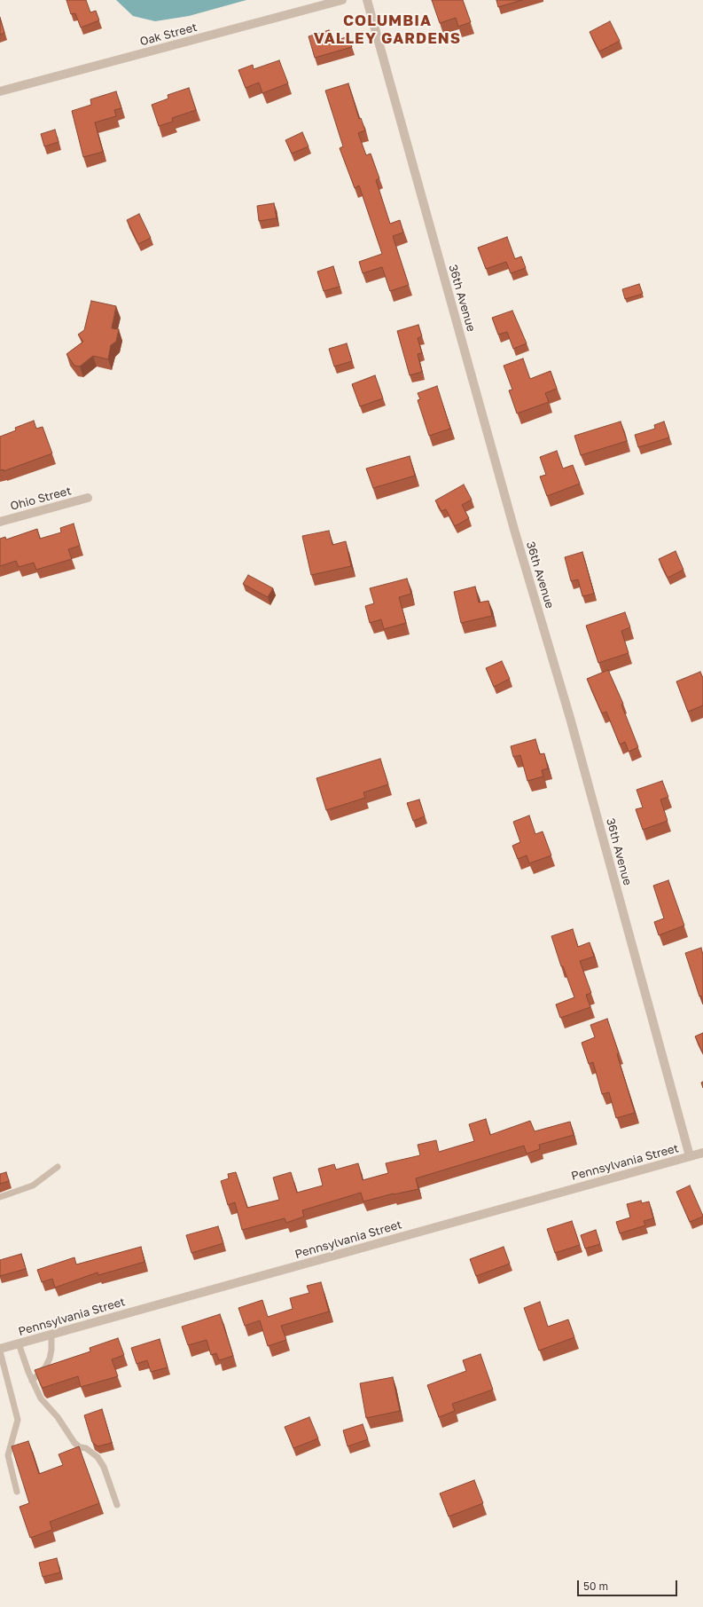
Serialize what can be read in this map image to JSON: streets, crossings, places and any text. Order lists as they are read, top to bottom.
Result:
{
  "streets": {
    "street": [
      "Oak Street",
      "36th Avenue",
      "Ohio Street",
      "Pennsylvania Street"
    ]
  },
  "crossings": [
    ["36th Avenue", "Pennsylvania Street"]
  ],
  "districts": ["COLUMBIA VALLEY GARDENS"],
  "scale_bar": "50 m"
}
